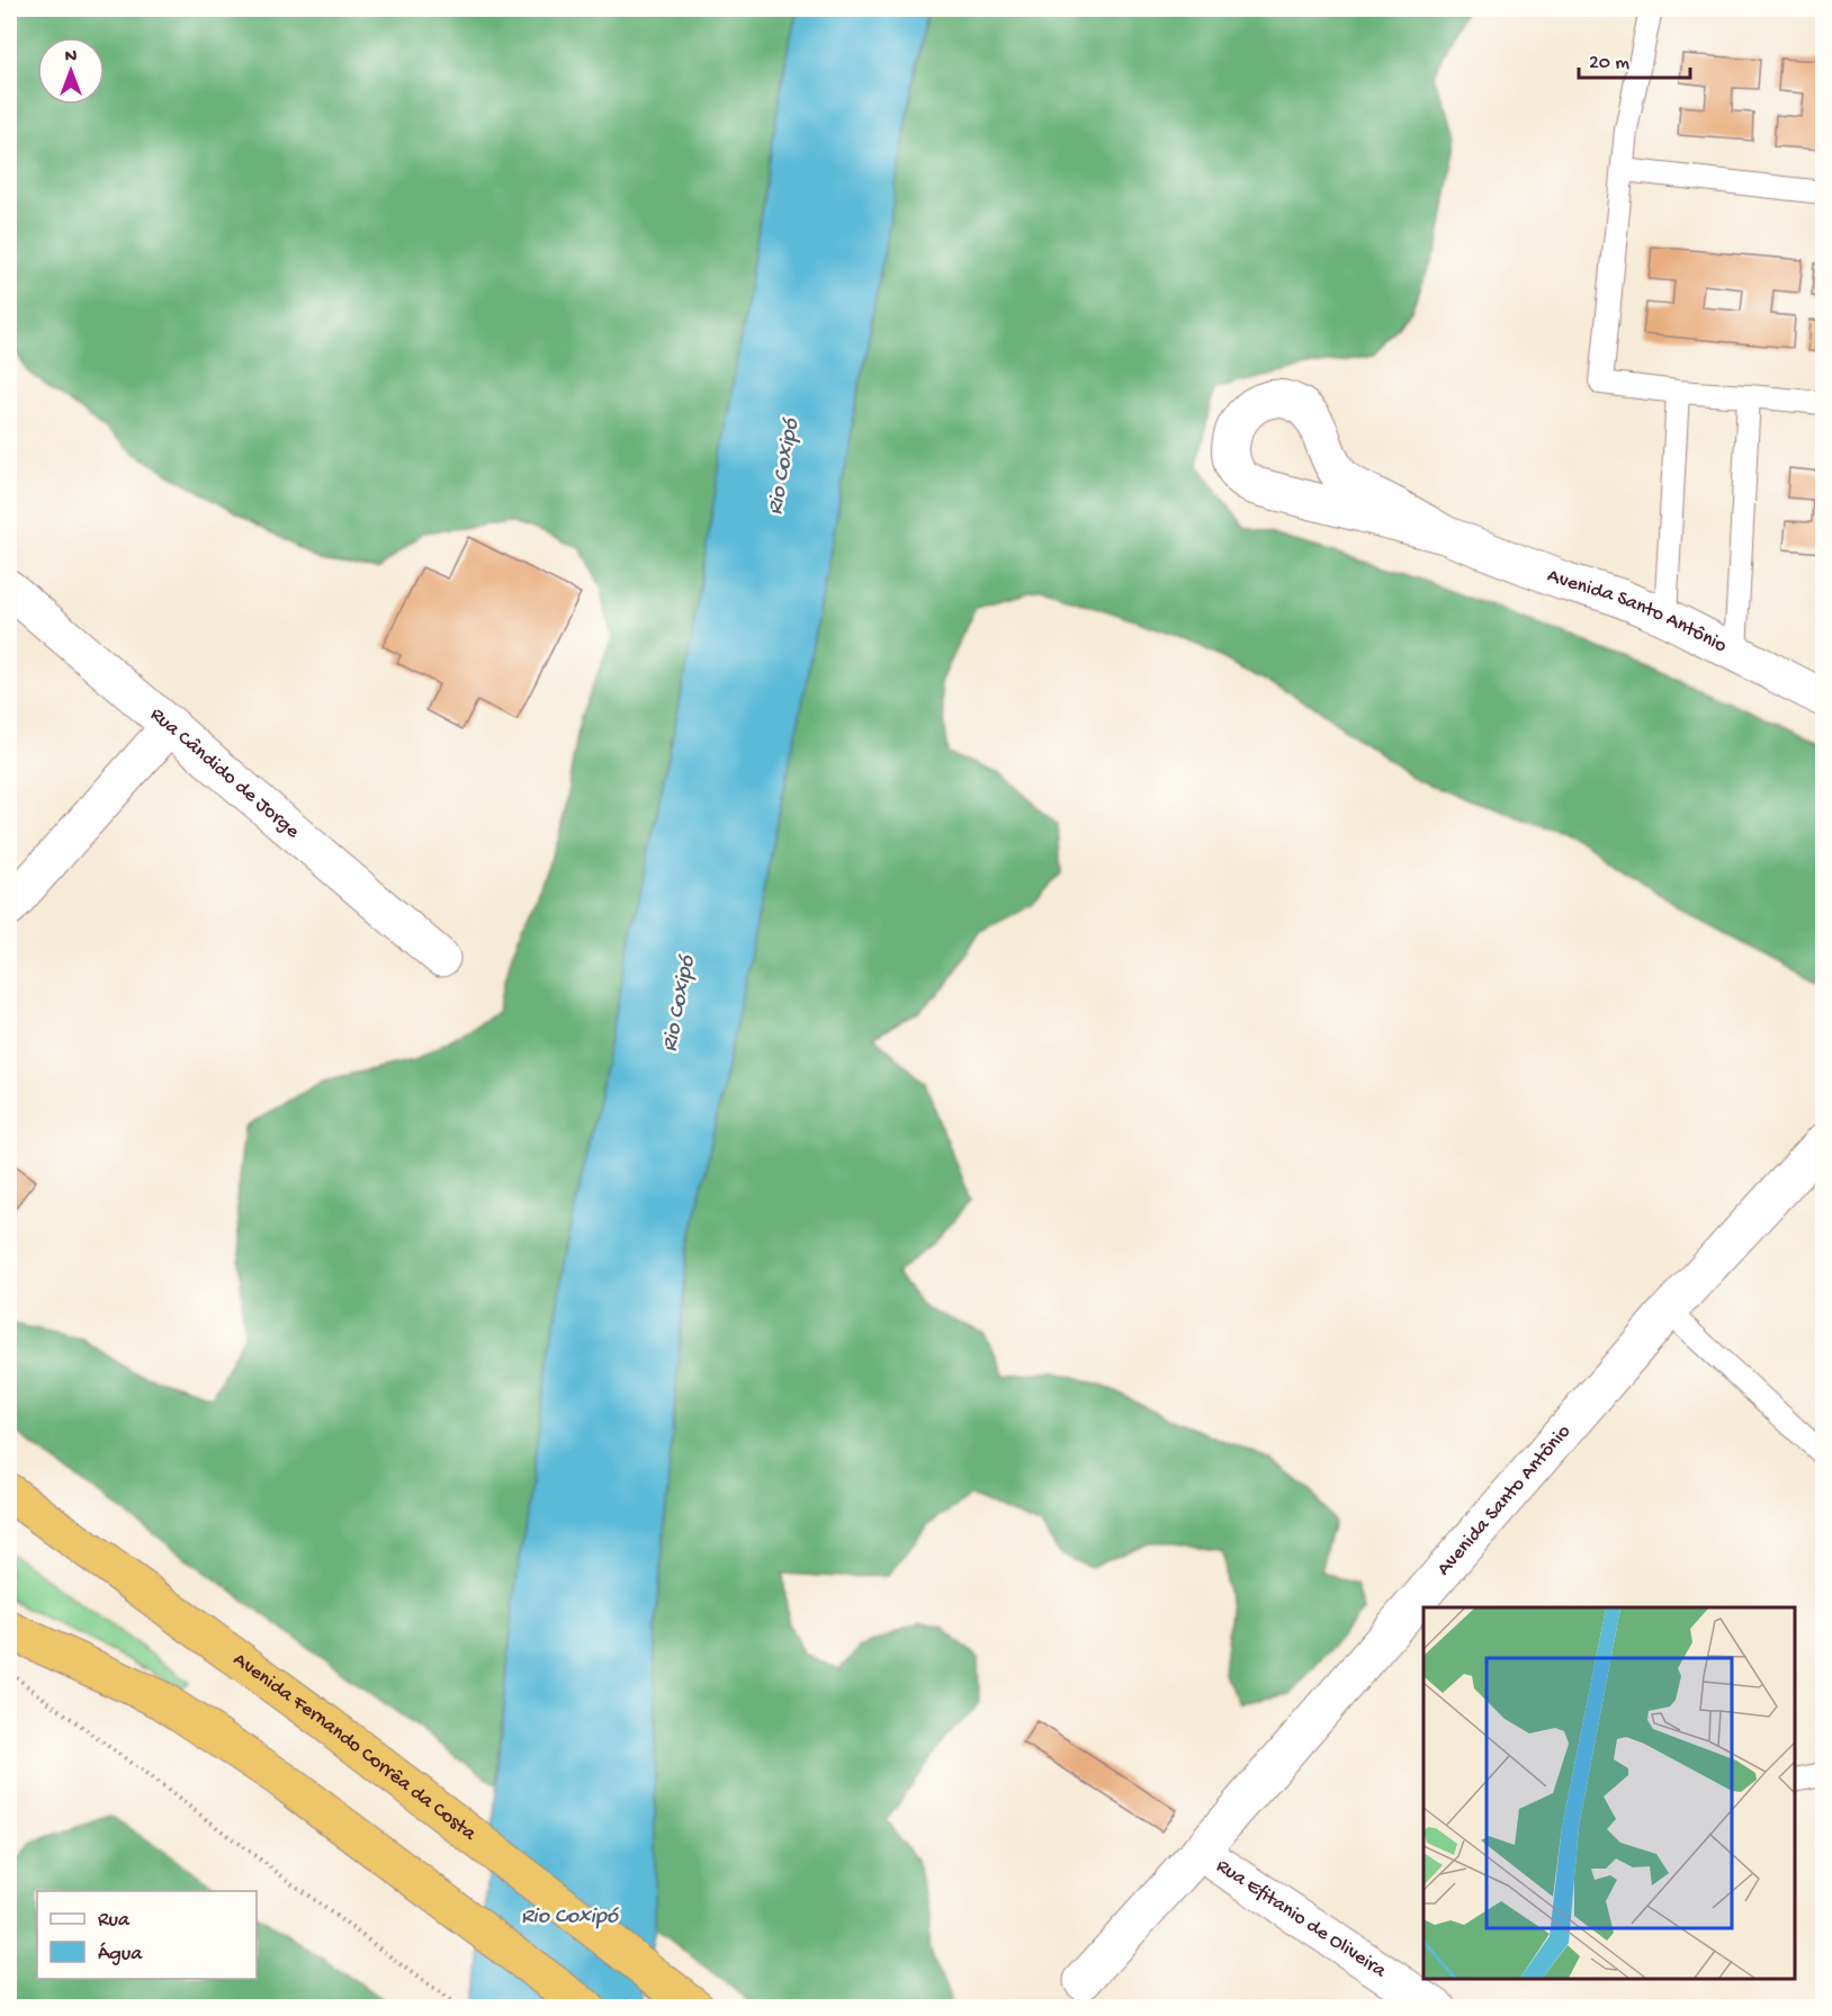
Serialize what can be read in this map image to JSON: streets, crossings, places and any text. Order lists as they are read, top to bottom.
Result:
{
  "streets": {
    "highway": ["Avenida Fernando Corrêa da Costa"],
    "street": ["Avenida Santo Antônio", "Rua Cândido de Jorge", "Rua Efitanio de Oliveira"]
  },
  "crossings": [
    ["Avenida Santo Antônio", "Rua Efitanio de Oliveira"]
  ],
  "water": ["Rio Coxipó"],
  "legend": ["Rua", "Água"],
  "scale_bar": "20 m",
  "north": "top"
}
